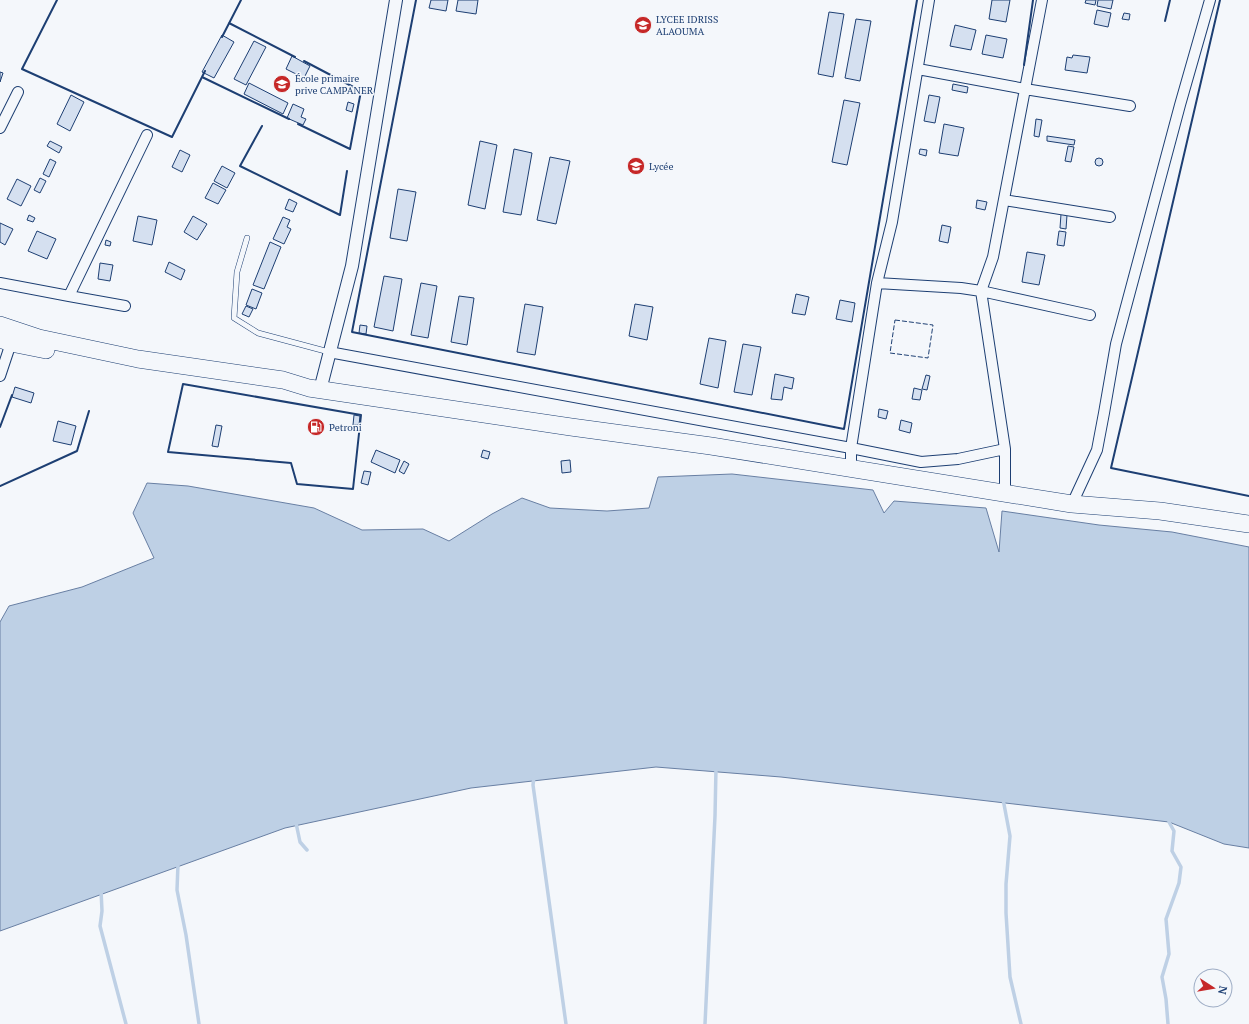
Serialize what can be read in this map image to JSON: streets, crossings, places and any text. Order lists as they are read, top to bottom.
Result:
{
  "places": {
    "school or university": ["LYCEE IDRISS ALAOUMA", "École primaire prive CAMPANER", "Lycée"],
    "fuel station": ["Petroni"]
  },
  "north": "right"
}
